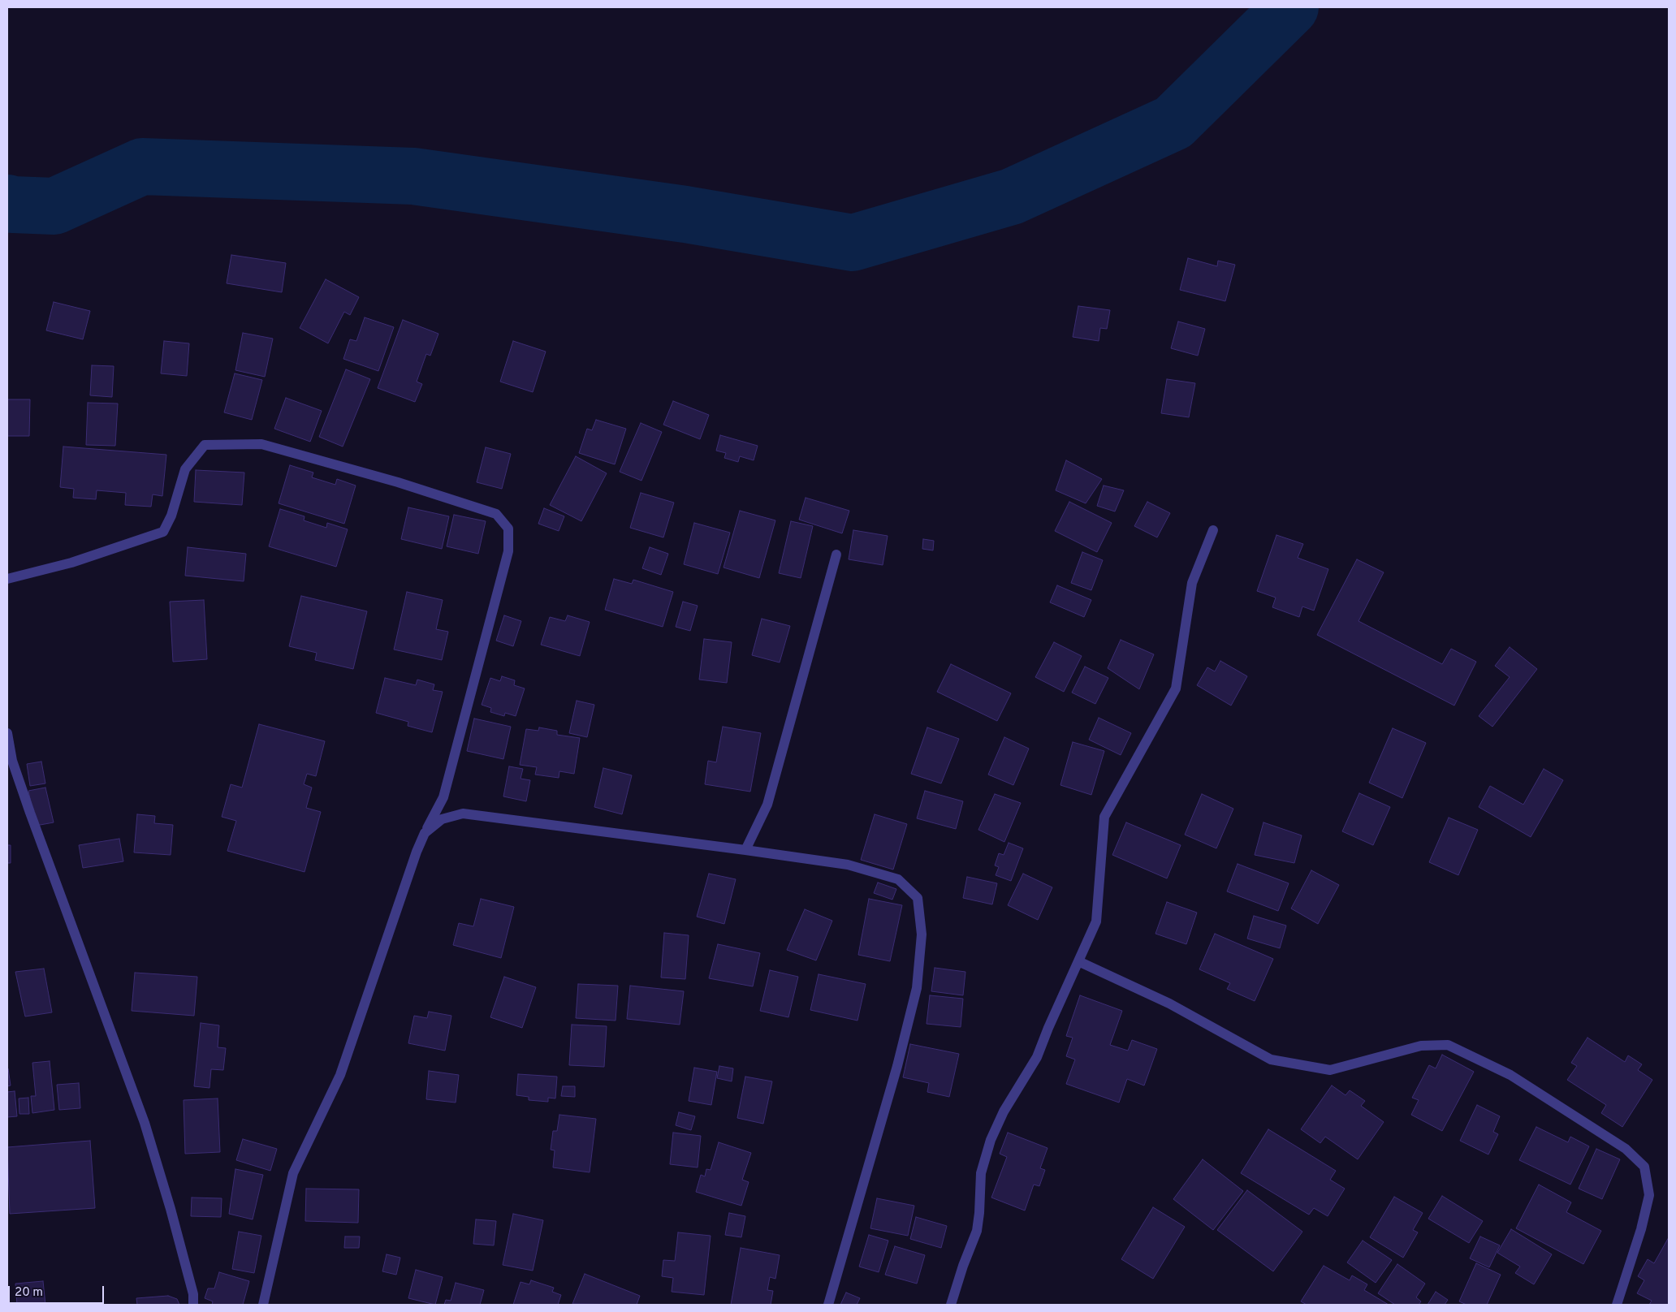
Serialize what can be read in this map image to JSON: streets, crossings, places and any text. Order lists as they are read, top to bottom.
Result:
{
  "scale_bar": "20 m"
}
